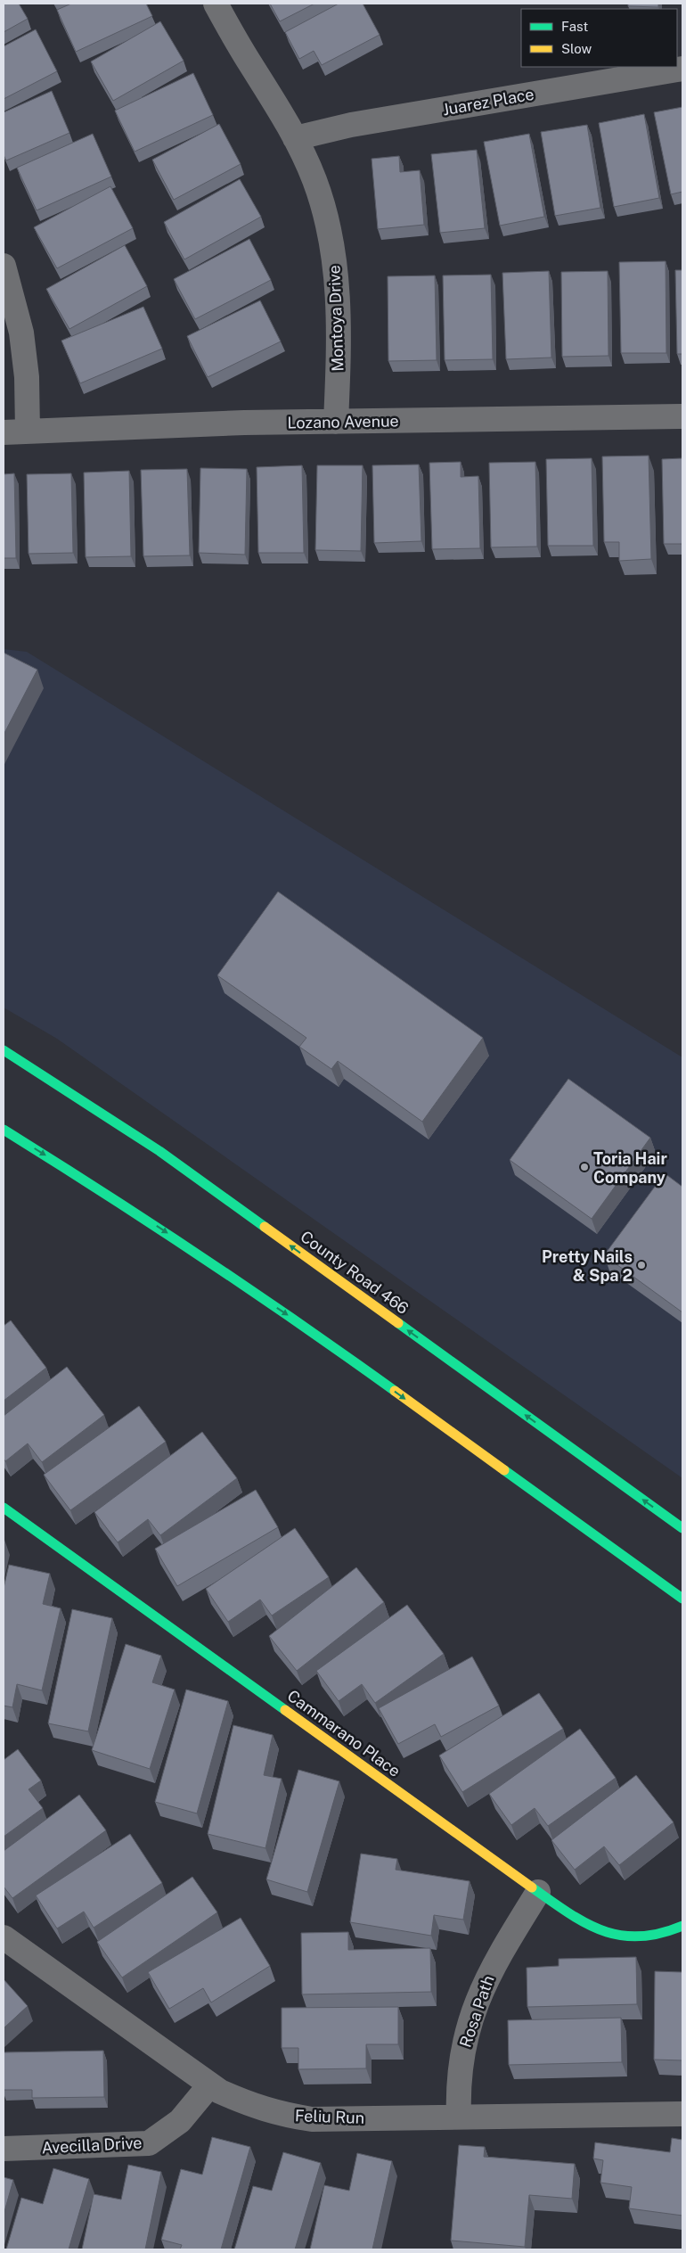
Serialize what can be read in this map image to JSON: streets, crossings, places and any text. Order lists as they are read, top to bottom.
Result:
{
  "streets": {
    "main road": ["County Road 466", "Cammarano Place"],
    "street": [
      "Juarez Place",
      "Montoya Drive",
      "Lozano Avenue",
      "Rosa Path",
      "Feliu Run",
      "Avecilla Drive"
    ]
  },
  "crossings": [
    ["Juarez Place", "Montoya Drive"],
    ["Montoya Drive", "Lozano Avenue"],
    ["Cammarano Place", "Rosa Path"],
    ["Rosa Path", "Feliu Run"],
    ["Feliu Run", "Avecilla Drive"]
  ],
  "places": ["Toria Hair Company", "Pretty Nails & Spa 2"],
  "legend": ["Fast", "Slow"]
}
